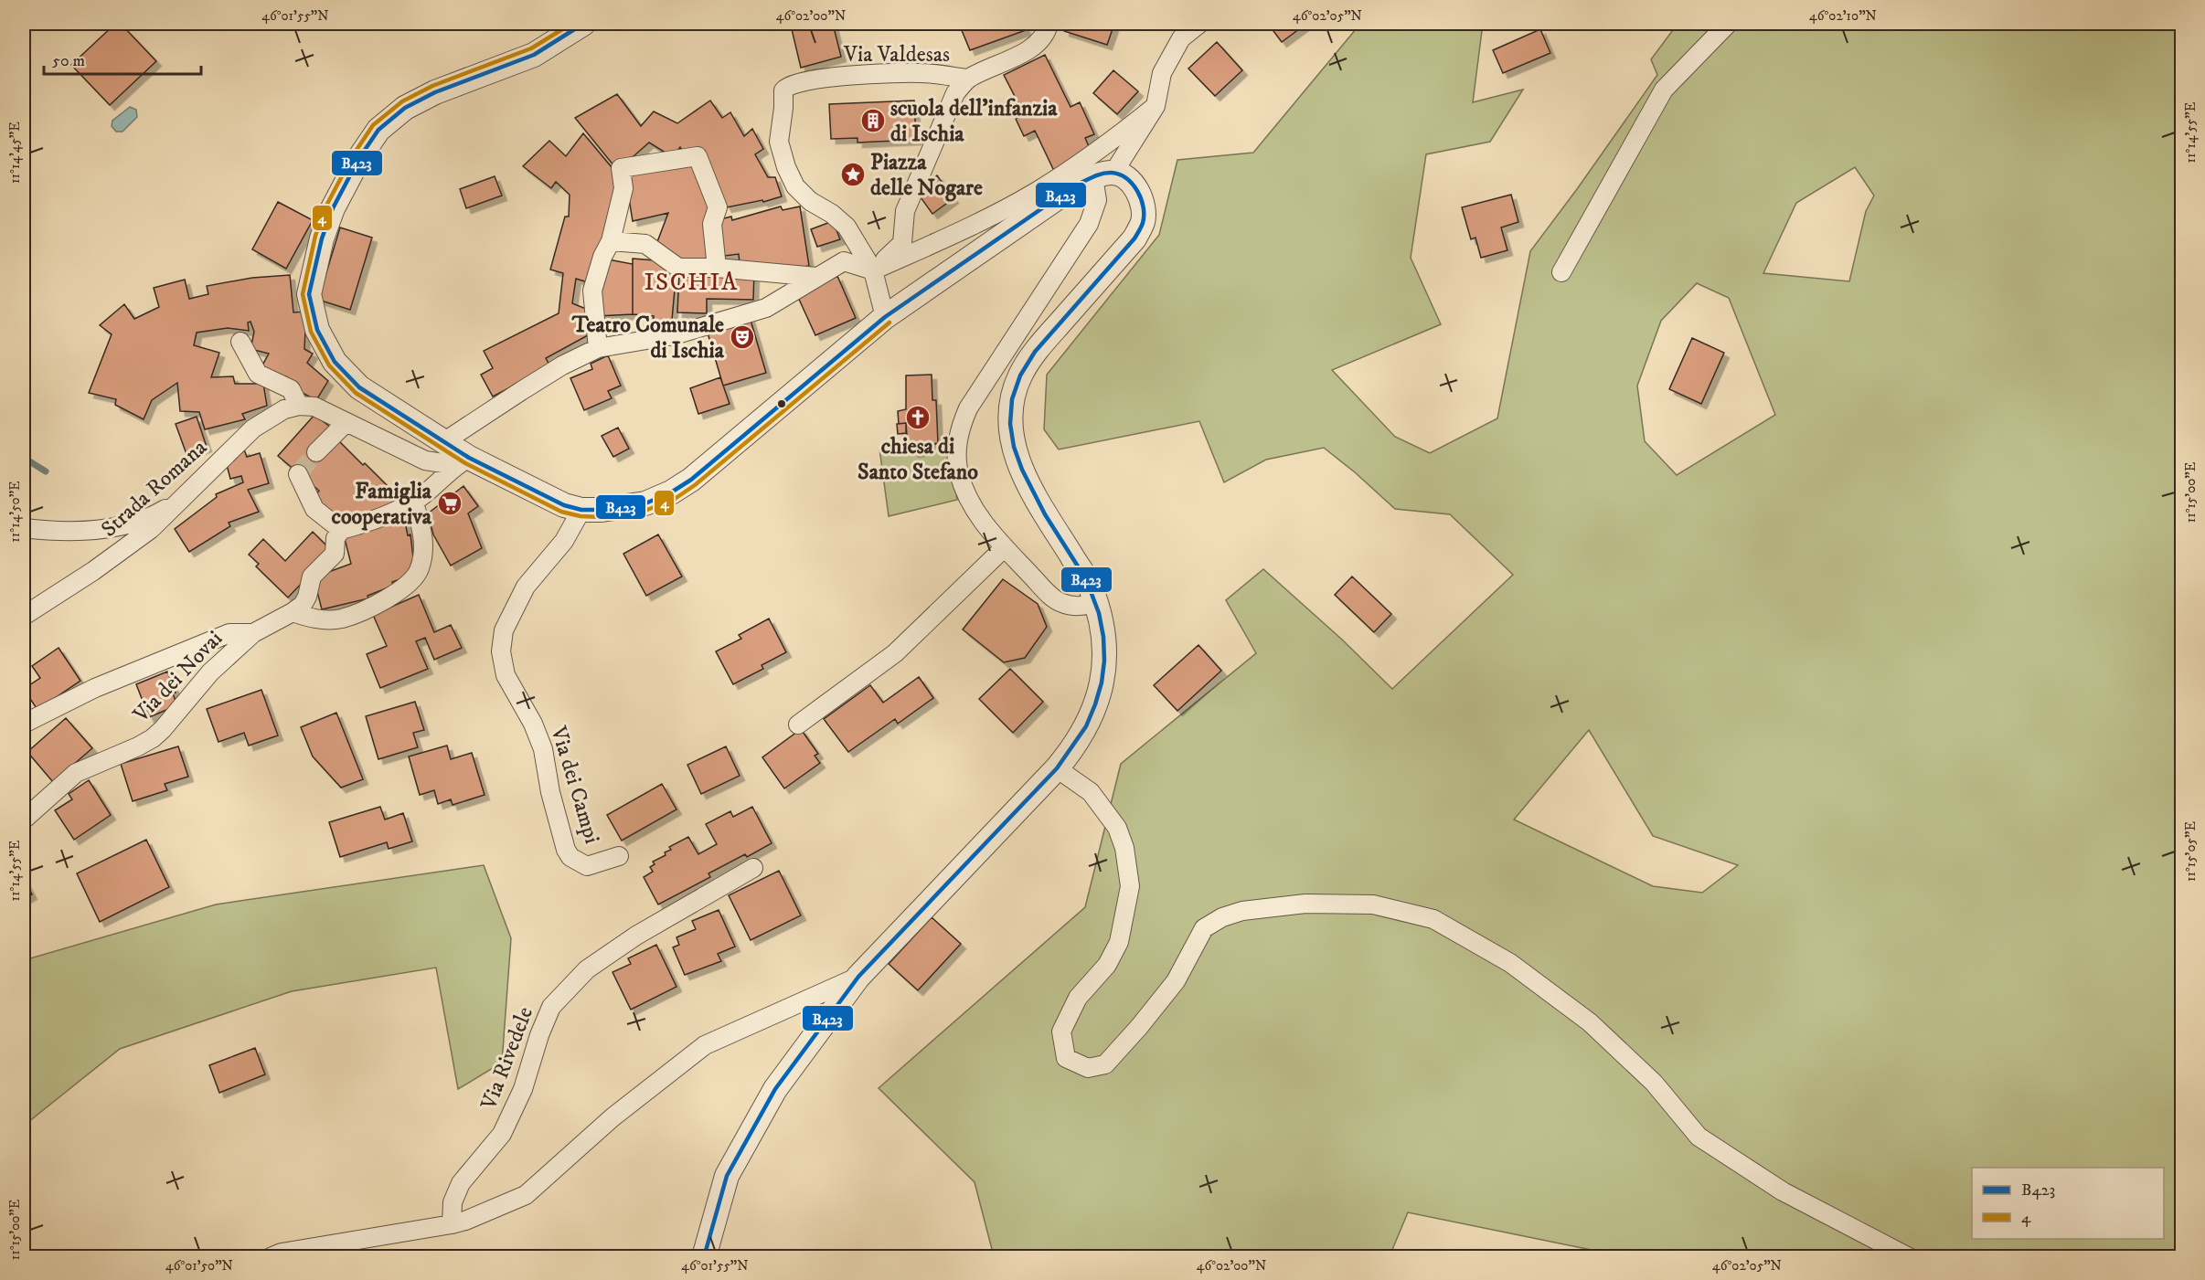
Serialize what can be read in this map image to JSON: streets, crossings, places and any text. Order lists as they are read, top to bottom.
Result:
{
  "streets": {
    "street": [
      "Via Valdesas",
      "Strada Romana",
      "Via dei Novai",
      "Via dei Campi",
      "Via Rivedele"
    ]
  },
  "districts": ["ISCHIA"],
  "places": {
    "building": ["scuola dell'infanzia di Ischia"],
    "place": ["Piazza delle Nogare"],
    "theatre": ["Teatro Comunale di Ischia"],
    "church": ["chiesa di Santo Stefano"],
    "supermarket": ["Famiglia cooperativa"]
  },
  "lines": ["transit line B423", "transit line 4"],
  "legend": ["B423", "4"],
  "scale_bar": "50 m",
  "coordinates": [
    "46°01'55\"N",
    "46°02'00\"N",
    "46°02'05\"N",
    "46°02'10\"N",
    "11°14'55\"E",
    "11°14'45\"E",
    "11°15'00\"E",
    "11°14'50\"E",
    "11°15'05\"E",
    "46°01'50\"N"
  ]
}
